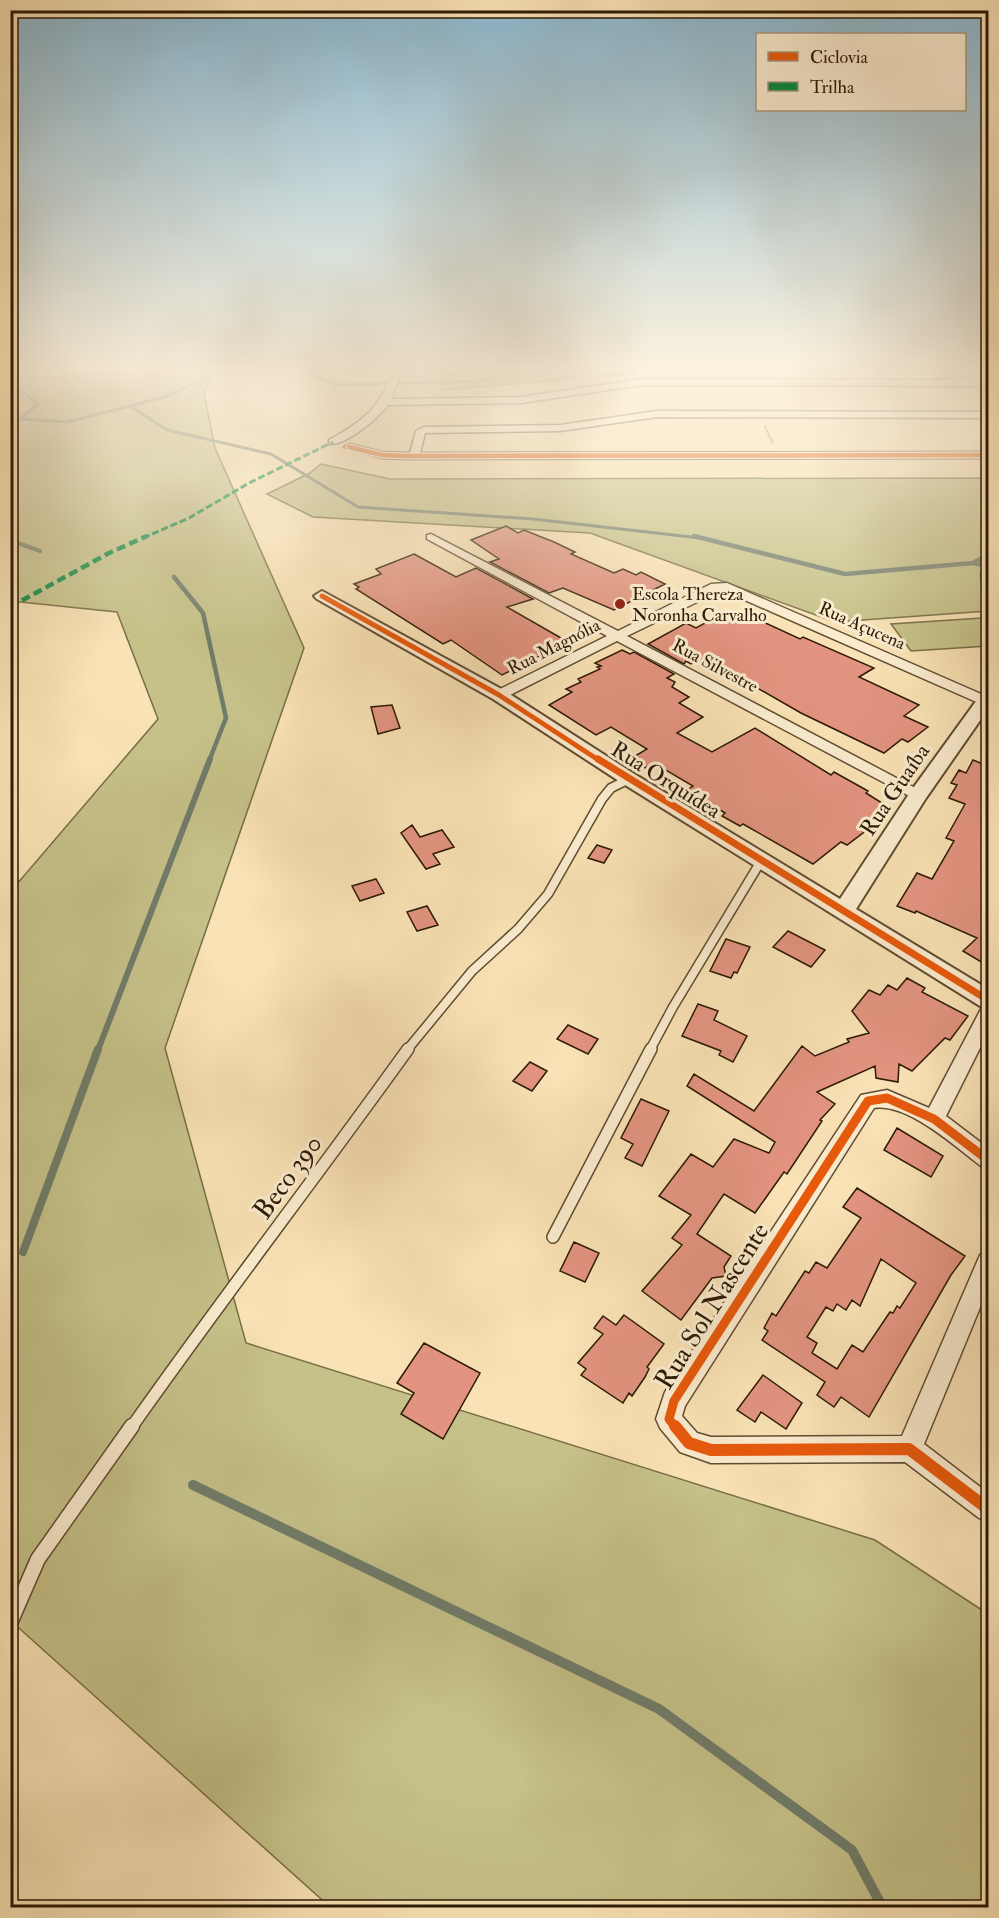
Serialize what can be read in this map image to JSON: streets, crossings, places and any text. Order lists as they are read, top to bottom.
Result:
{
  "streets": {
    "street": [
      "Rua Açucena",
      "Rua Magnólia",
      "Rua Silvestre",
      "Rua Orquídea",
      "Rua Guaíba",
      "Rua Sol Nascente"
    ],
    "lane": ["Beco 390"]
  },
  "crossings": [
    ["Rua Açucena", "Rua Magnólia"],
    ["Rua Açucena", "Rua Guaíba"],
    ["Rua Magnólia", "Rua Silvestre"],
    ["Rua Magnólia", "Rua Orquídea"],
    ["Rua Silvestre", "Rua Guaíba"],
    ["Rua Orquídea", "Rua Guaíba"],
    ["Rua Orquídea", "Beco 390"]
  ],
  "places": ["Escola Thereza Noronha Carvalho"],
  "legend": ["Ciclovia", "Trilha"]
}
